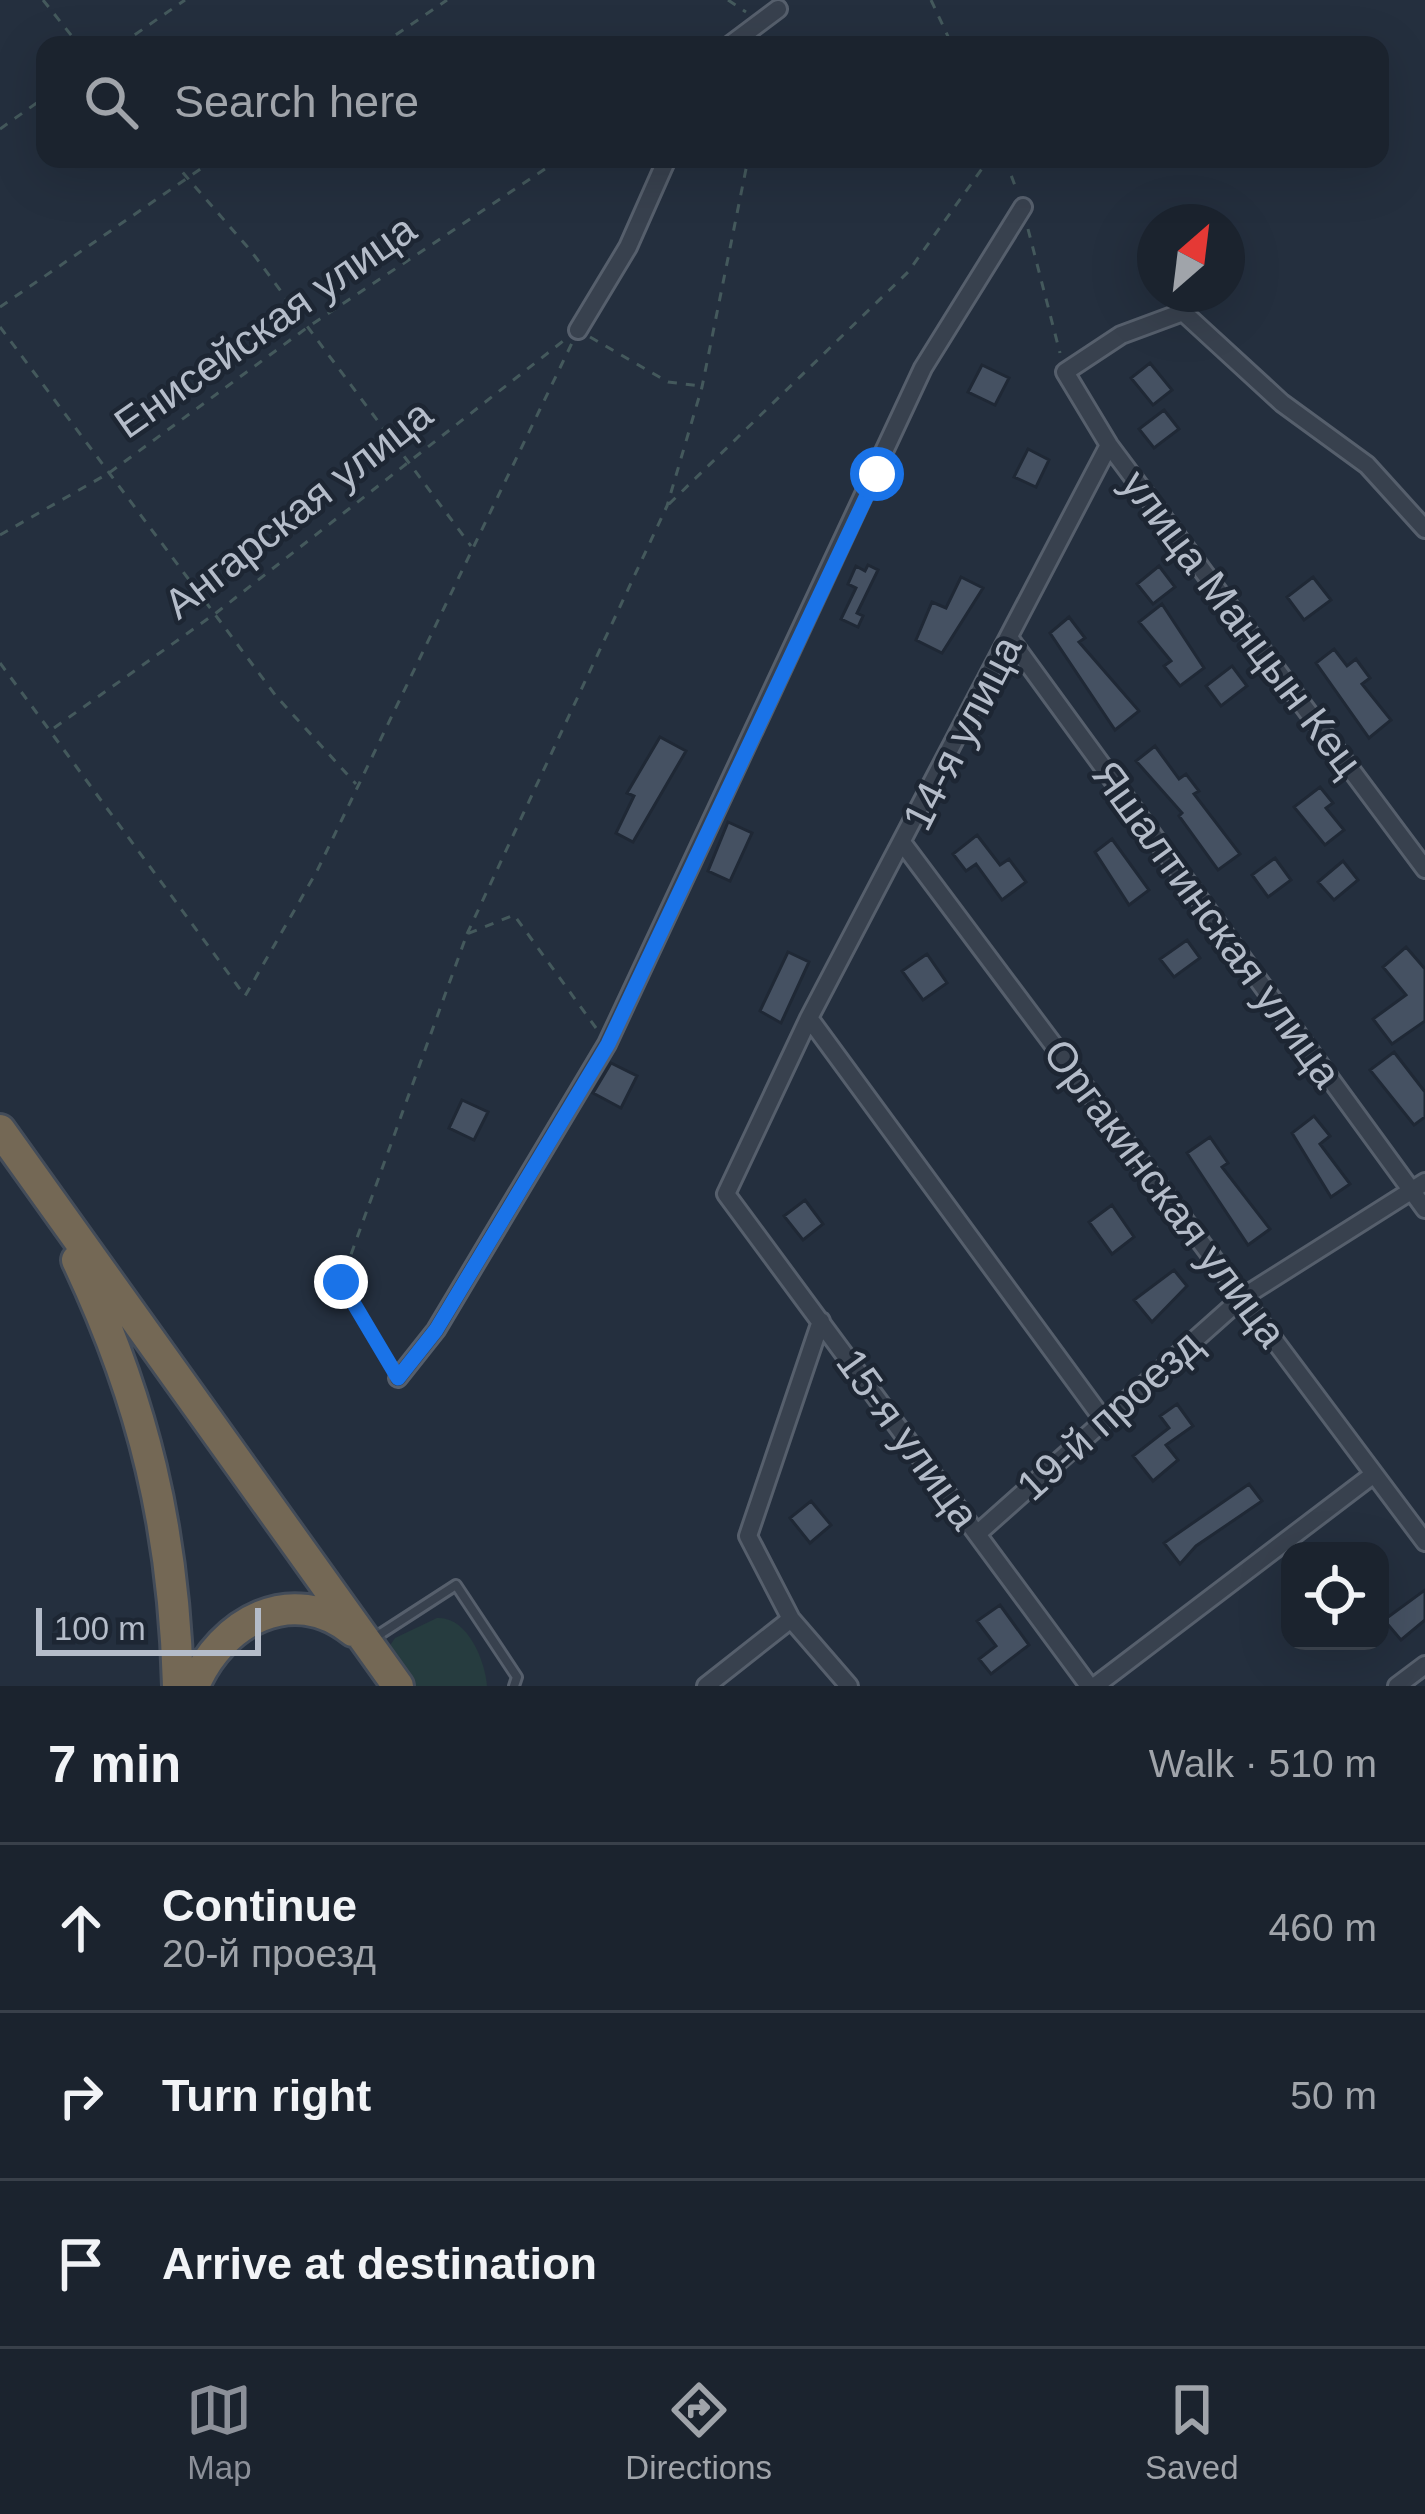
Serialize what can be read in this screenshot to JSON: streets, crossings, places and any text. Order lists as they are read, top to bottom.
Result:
{
  "streets": {
    "street": [
      "улица Манцын Кец",
      "14-я улица",
      "Яшалтинская улица",
      "Оргакинская улица",
      "19-й проезд",
      "15-я улица"
    ],
    "path": ["Енисейская улица", "Ангарская улица"]
  },
  "crossings": [
    ["улица Манцын Кец", "14-я улица"],
    ["14-я улица", "Яшалтинская улица"],
    ["14-я улица", "Оргакинская улица"],
    ["14-я улица", "15-я улица"],
    ["Яшалтинская улица", "19-й проезд"],
    ["Оргакинская улица", "19-й проезд"],
    ["19-й проезд", "15-я улица"]
  ],
  "scale_bar": "100 m",
  "north": "top right",
  "page": {
    "search": "Search here",
    "scale": "100 m",
    "heading": ["7 min", "Walk · 510 m"],
    "list": [
      ["Continue", "20-й проезд", "460 m"],
      ["Turn right", "50 m"],
      "Arrive at destination"
    ],
    "nav": ["Map", "Directions", "Saved"]
  }
}
